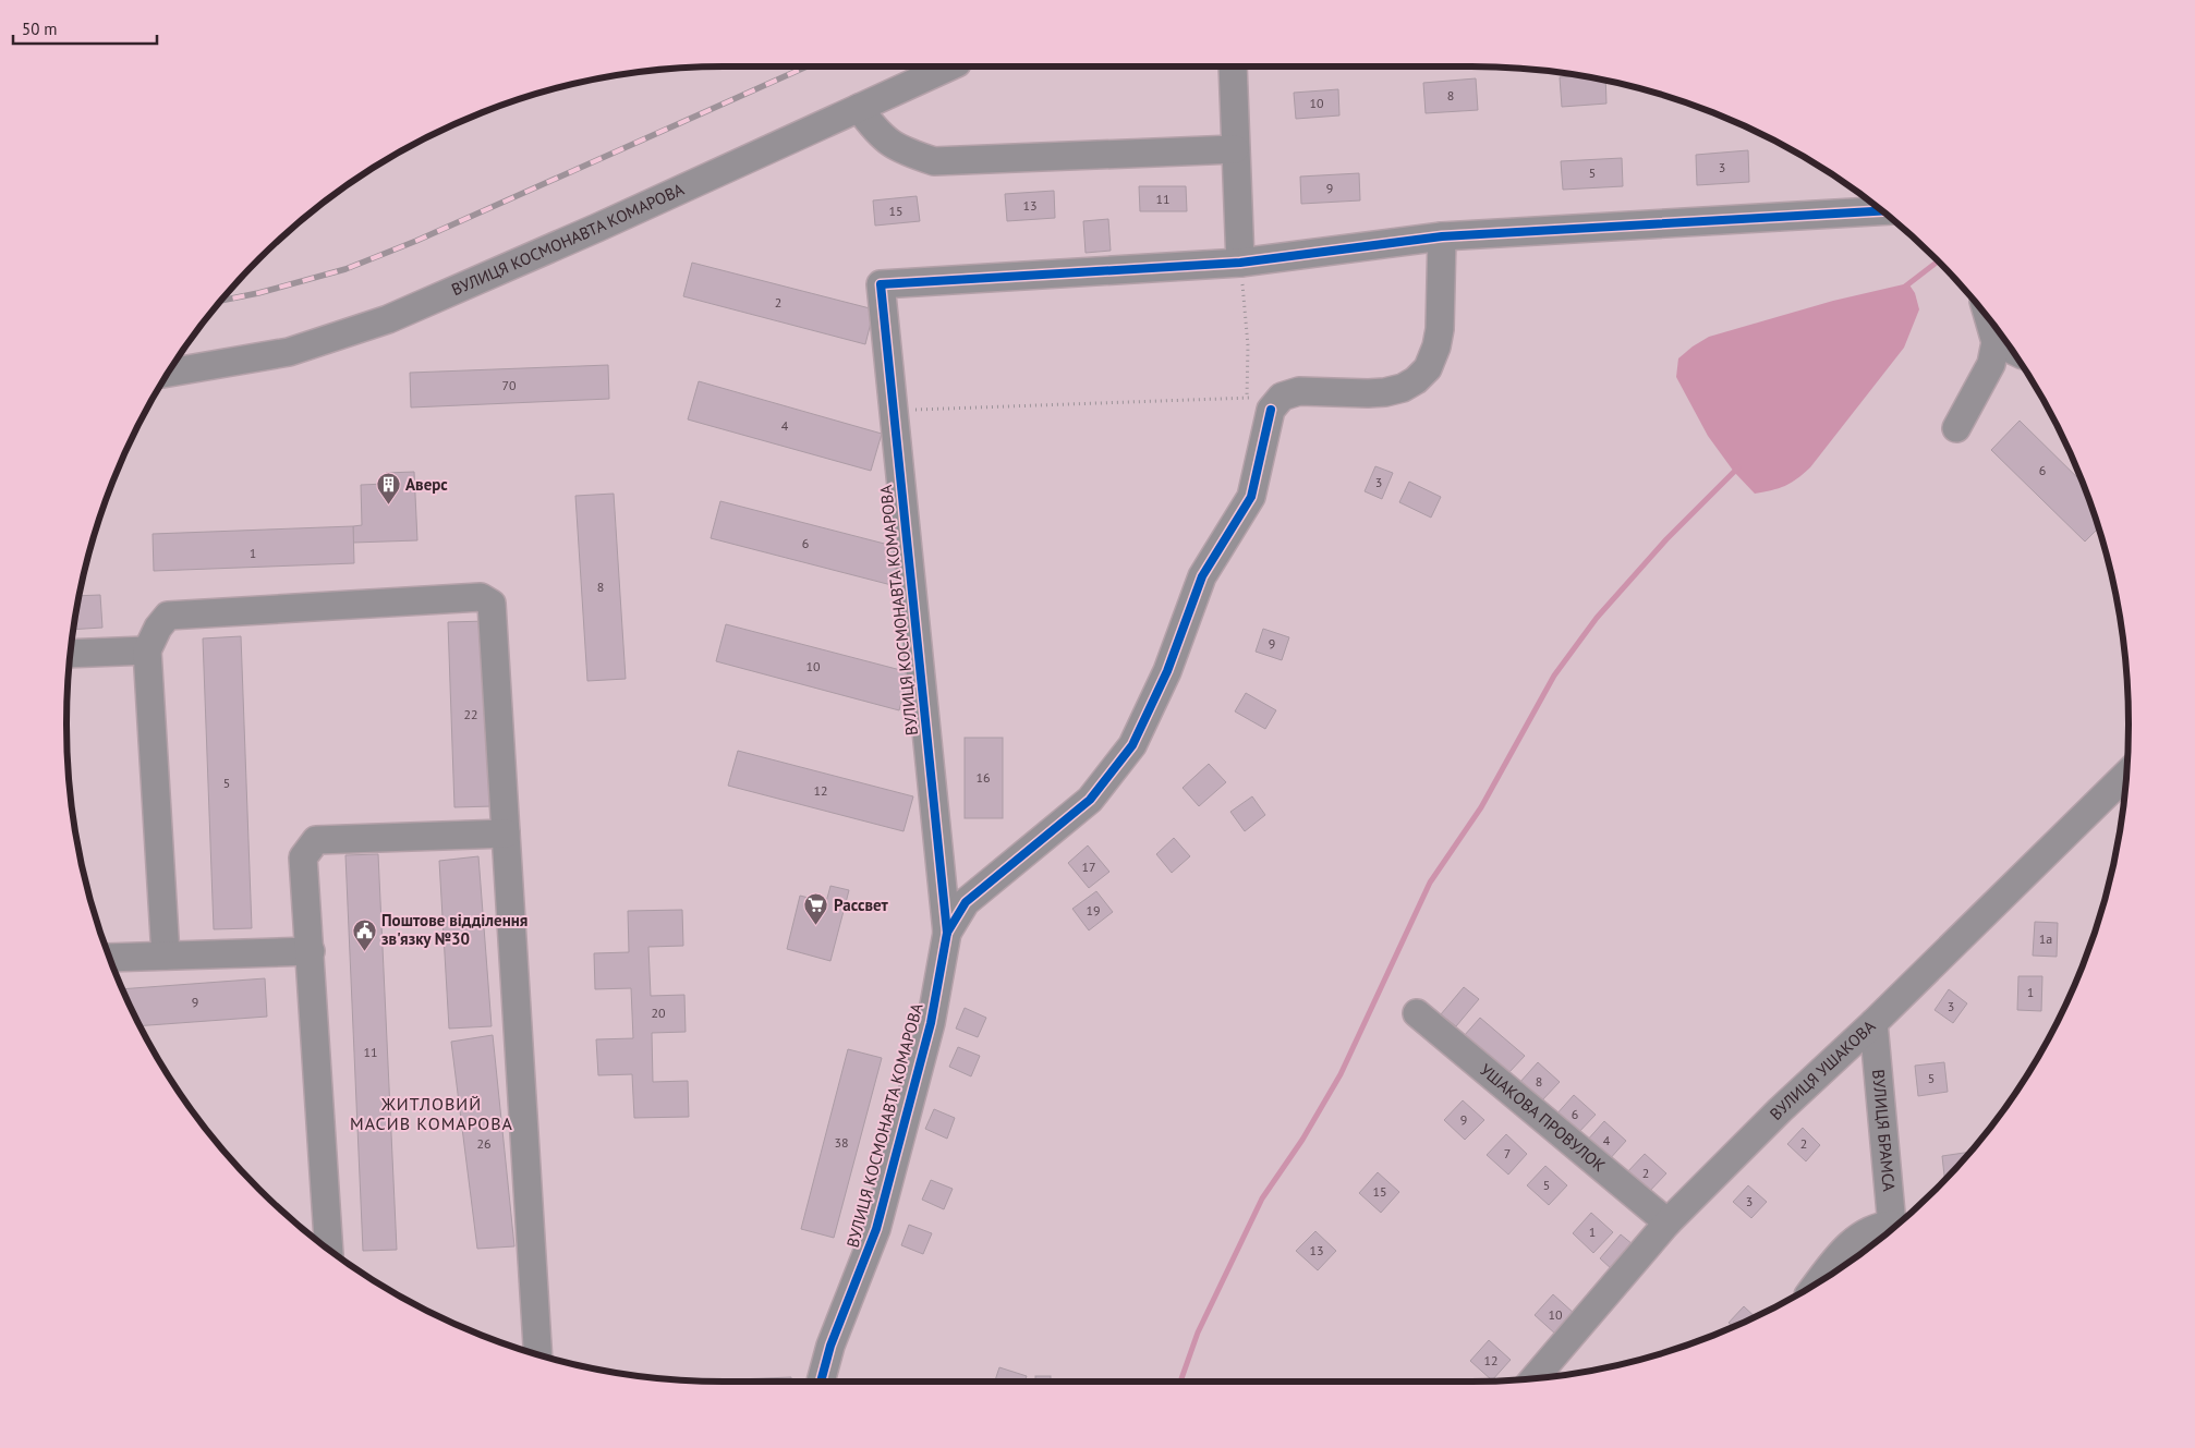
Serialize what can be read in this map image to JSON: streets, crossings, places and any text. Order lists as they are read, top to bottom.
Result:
{
  "streets": {
    "street": [
      "ВУЛИЦЯ КОСМОНАВТА КОМАРОВА",
      "ВУЛИЦЯ УШАКОВА",
      "УШАКОВА ПРОВУЛОК",
      "ВУЛИЦЯ БРАМСА"
    ]
  },
  "crossings": [
    ["ВУЛИЦЯ УШАКОВА", "УШАКОВА ПРОВУЛОК"],
    ["ВУЛИЦЯ УШАКОВА", "ВУЛИЦЯ БРАМСА"]
  ],
  "districts": ["ЖИТЛОВИЙ МАСИВ КОМАРОВА"],
  "places": {
    "building": ["Аверс"],
    "supermarket": ["Рассвет"],
    "public building": ["Поштове відділення зв'язку №30"]
  },
  "house_numbers": [
    "8",
    "10",
    "3",
    "5",
    "9",
    "11",
    "13",
    "15",
    "2",
    "70",
    "4",
    "6",
    "3",
    "6",
    "1",
    "8",
    "9",
    "10",
    "22",
    "16",
    "5",
    "12",
    "17",
    "19",
    "1а",
    "1",
    "9",
    "3",
    "20",
    "11",
    "5",
    "8",
    "6",
    "9",
    "4",
    "38",
    "26",
    "2",
    "7",
    "2",
    "5",
    "15",
    "3",
    "1",
    "13",
    "10",
    "12"
  ],
  "scale_bar": "50 m"
}
